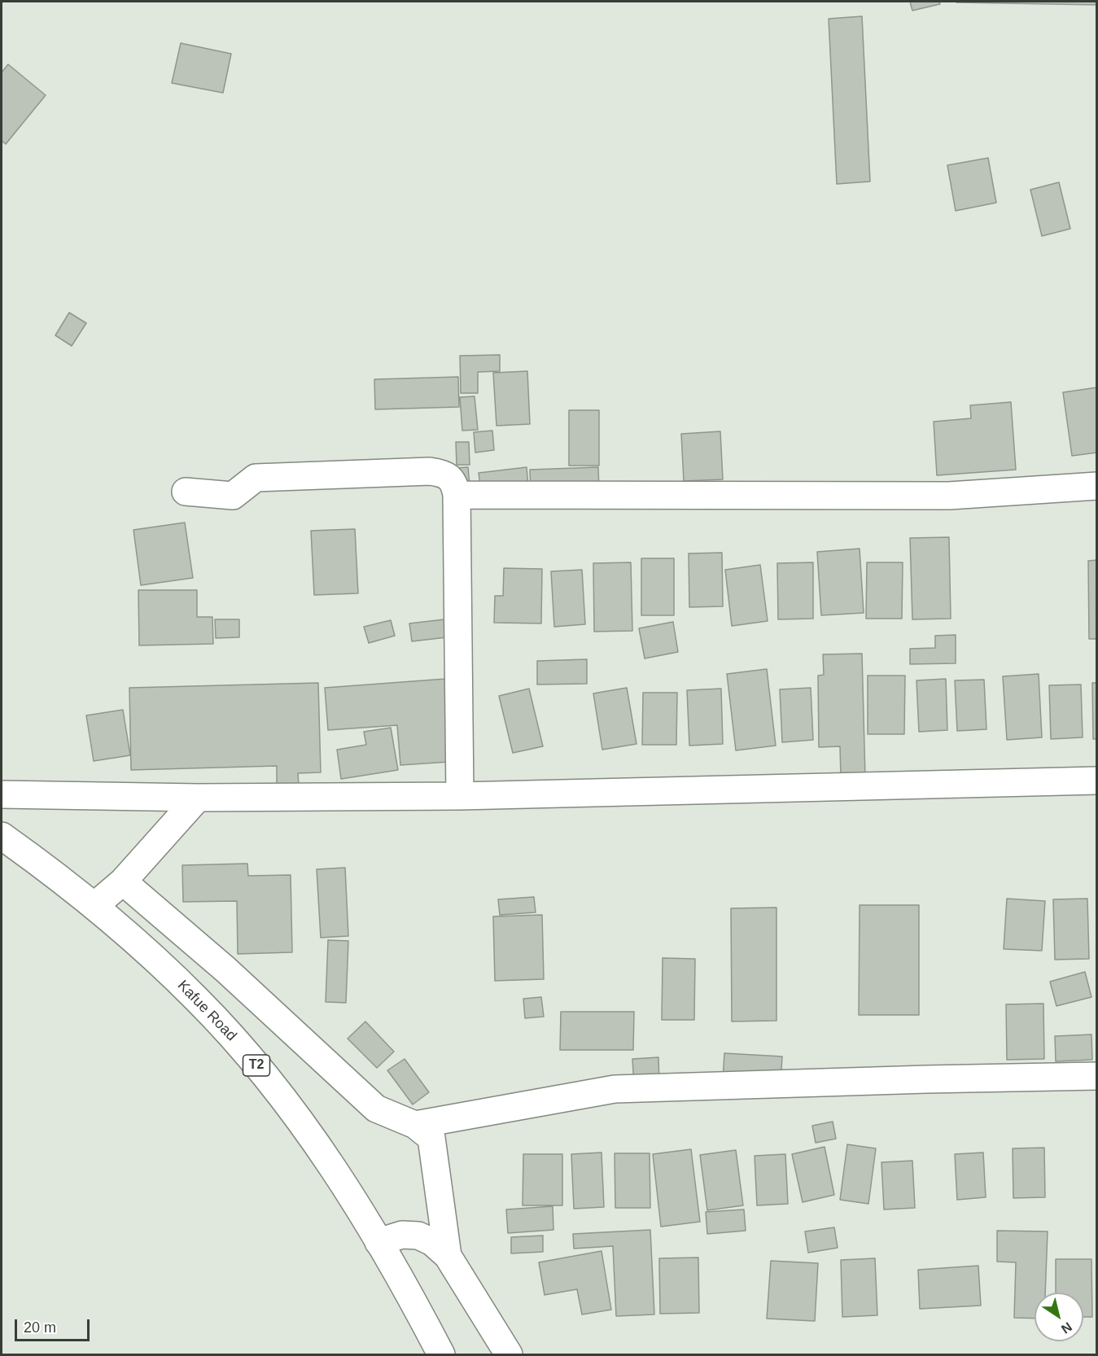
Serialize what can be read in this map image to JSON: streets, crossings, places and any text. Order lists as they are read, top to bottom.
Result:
{
  "streets": {
    "main road": ["Kafue Road", "T2"]
  },
  "scale_bar": "20 m",
  "north": "bottom right"
}
